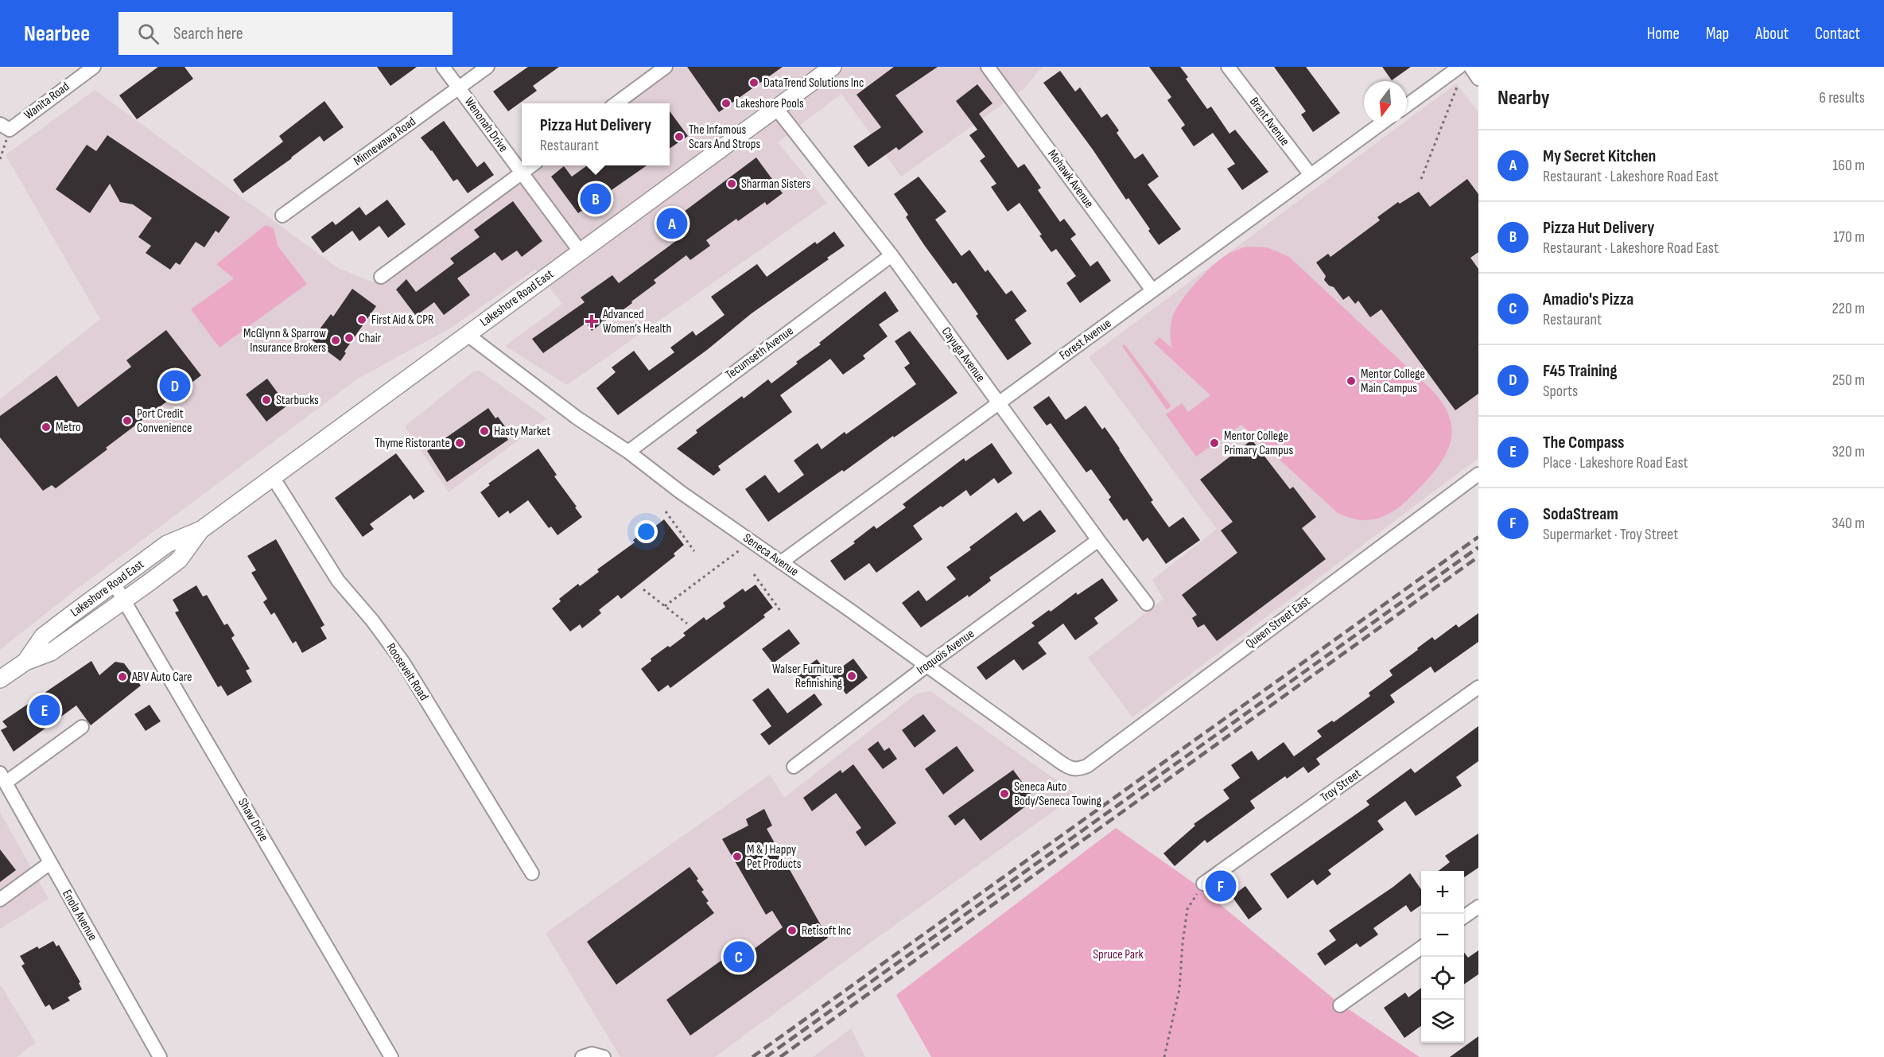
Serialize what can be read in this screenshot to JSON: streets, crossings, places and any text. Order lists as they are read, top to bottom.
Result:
{
  "streets": {
    "main road": ["Lakeshore Road East"],
    "street": [
      "Wanita Road",
      "Brant Avenue",
      "Wenonah Drive",
      "Minnewawa Road",
      "Mohawk Avenue",
      "Forest Avenue",
      "Tecumseth Avenue",
      "Cayuga Avenue",
      "Seneca Avenue",
      "Queen Street East",
      "Iroquois Avenue",
      "Roosevelt Road",
      "Troy Street",
      "Shaw Drive",
      "Enola Avenue"
    ]
  },
  "crossings": [
    ["Brant Avenue", "Forest Avenue"],
    ["Wenonah Drive", "Minnewawa Road"],
    ["Wenonah Drive", "Lakeshore Road East"],
    ["Mohawk Avenue", "Forest Avenue"],
    ["Lakeshore Road East", "Cayuga Avenue"],
    ["Lakeshore Road East", "Seneca Avenue"],
    ["Lakeshore Road East", "Roosevelt Road"],
    ["Lakeshore Road East", "Shaw Drive"],
    ["Forest Avenue", "Cayuga Avenue"],
    ["Forest Avenue", "Seneca Avenue"],
    ["Tecumseth Avenue", "Cayuga Avenue"],
    ["Tecumseth Avenue", "Seneca Avenue"],
    ["Cayuga Avenue", "Iroquois Avenue"],
    ["Seneca Avenue", "Queen Street East"],
    ["Seneca Avenue", "Iroquois Avenue"]
  ],
  "parks": ["Spruce Park"],
  "places": {
    "other": [
      "DataTrend Solutions Inc",
      "Lakeshore Pools",
      "The Infamous Scars And Strops",
      "Sharman Sisters",
      "First Aid & CPR",
      "Chair",
      "McGlynn & Sparrow Insurance Brokers",
      "Mentor College Main Campus",
      "Starbucks",
      "Port Credit Convenience",
      "Metro",
      "Hasty Market",
      "Thyme Ristorante",
      "Mentor College Primary Campus",
      "Walser Furniture Refinishing",
      "ABV Auto Care",
      "Seneca Auto Body/Seneca Towing",
      "M & J Happy Pet Products",
      "Retisoft Inc"
    ],
    "health": ["Advanced Women’s Health"]
  },
  "north": "bottom",
  "page": {
    "header": "Nearbee",
    "search": "Search here",
    "nav": [
      "Home",
      "Map",
      "About",
      "Contact"
    ],
    "heading": ["Nearby", "6 results"],
    "popup": ["Pizza Hut Delivery", "Restaurant"],
    "list": [
      {
        "mark": "A",
        "name": "My Secret Kitchen",
        "note": "Restaurant · Lakeshore Road East",
        "value": "160 m"
      },
      {
        "mark": "B",
        "name": "Pizza Hut Delivery",
        "note": "Restaurant · Lakeshore Road East",
        "value": "170 m"
      },
      {
        "mark": "C",
        "name": "Amadio's Pizza",
        "note": "Restaurant",
        "value": "220 m"
      },
      {
        "mark": "D",
        "name": "F45 Training",
        "note": "Sports",
        "value": "250 m"
      },
      {
        "mark": "E",
        "name": "The Compass",
        "note": "Place · Lakeshore Road East",
        "value": "320 m"
      },
      {
        "mark": "F",
        "name": "SodaStream",
        "note": "Supermarket · Troy Street",
        "value": "340 m"
      }
    ],
    "pins": [
      "B",
      "A",
      "D",
      "E",
      "F",
      "C"
    ],
    "map_buttons": ["+", "−"]
  }
}
